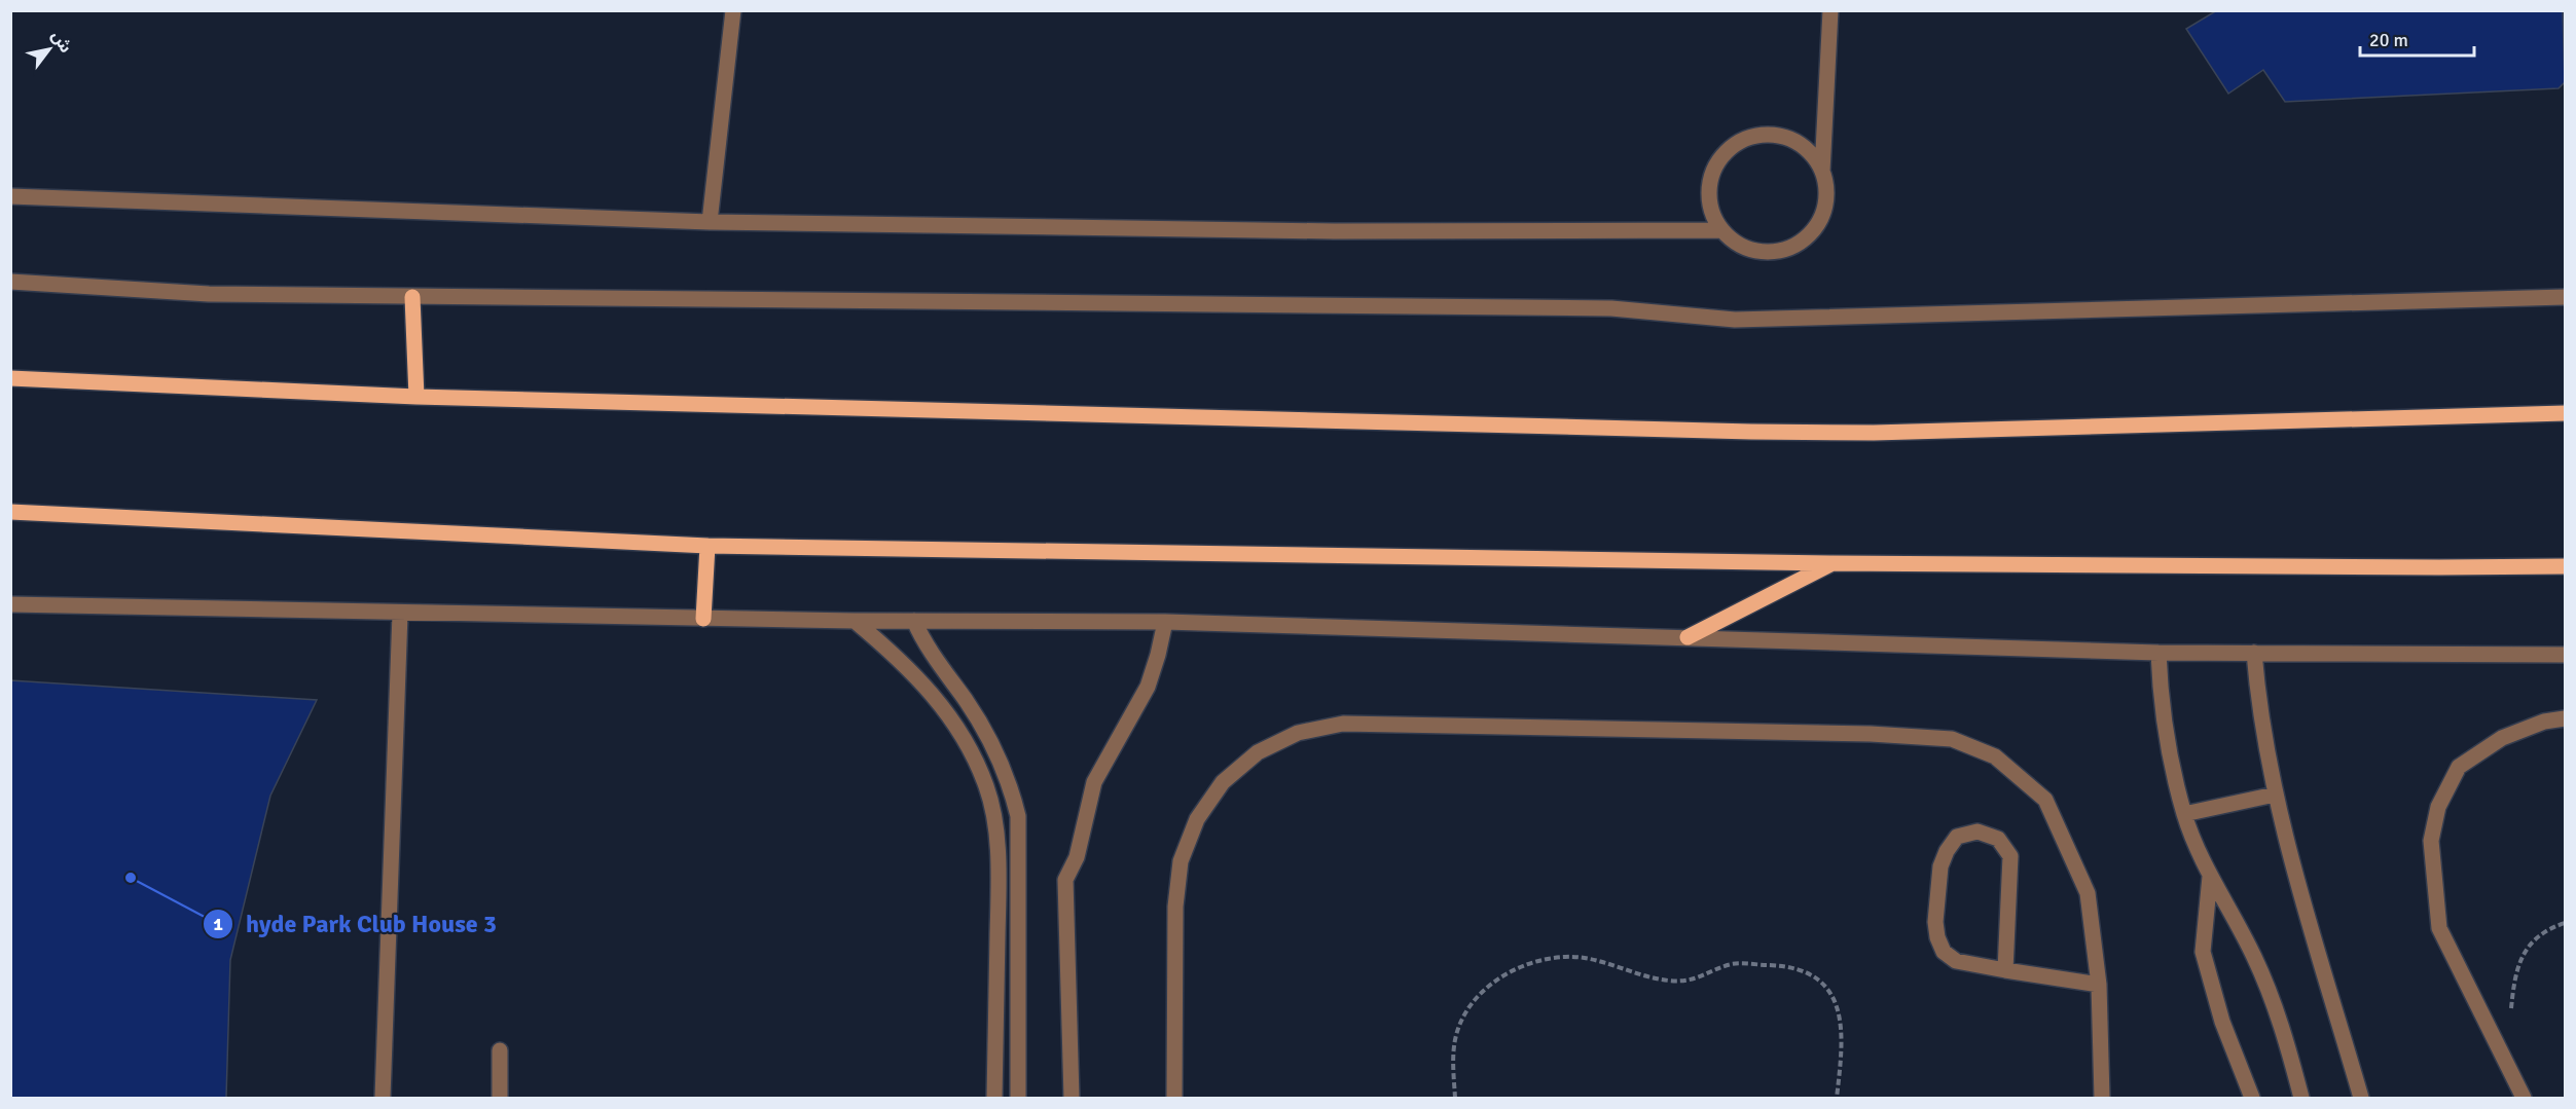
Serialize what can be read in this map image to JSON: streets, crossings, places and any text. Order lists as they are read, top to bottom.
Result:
{
  "places": ["hyde Park Club House 3"],
  "scale_bar": "20 m",
  "north": "top right"
}
